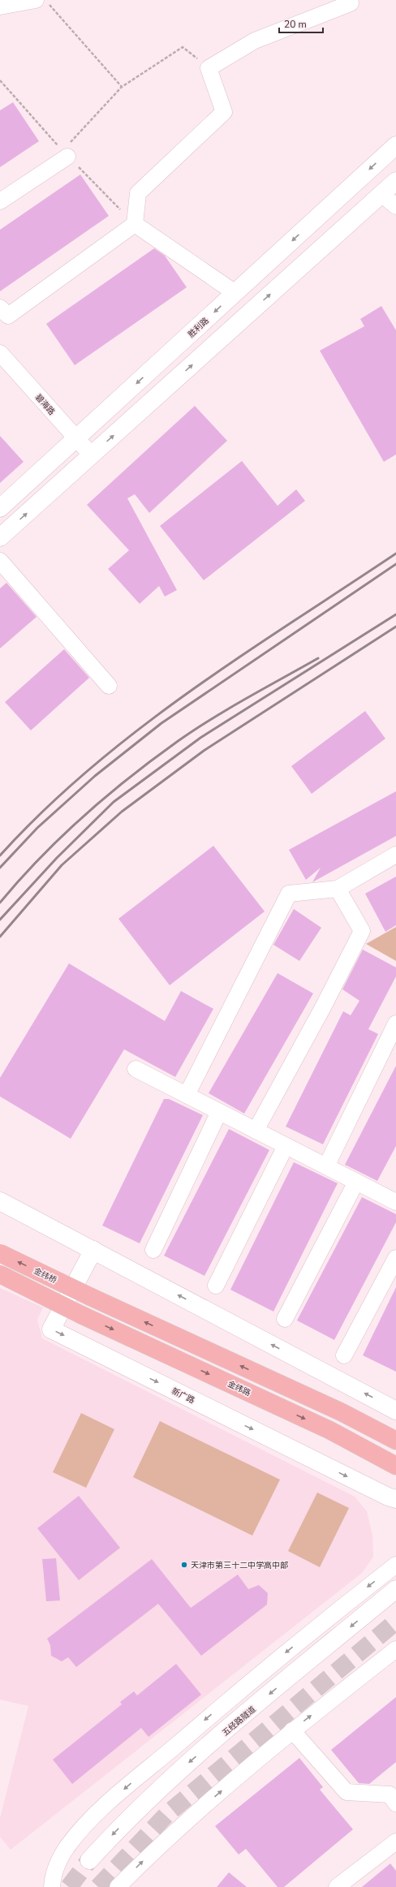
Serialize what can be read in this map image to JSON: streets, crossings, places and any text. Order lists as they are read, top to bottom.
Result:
{
  "streets": {
    "main road": [
      "胜利路",
      "金纬桥",
      "金纬路",
      "新广路",
      "五经路隧道"
    ],
    "street": ["碧海路"]
  },
  "crossings": [
    ["胜利路", "碧海路"]
  ],
  "one_way": ["五经路隧道"],
  "places": ["天津市第三十二中学高中部"],
  "scale_bar": "20 m"
}
